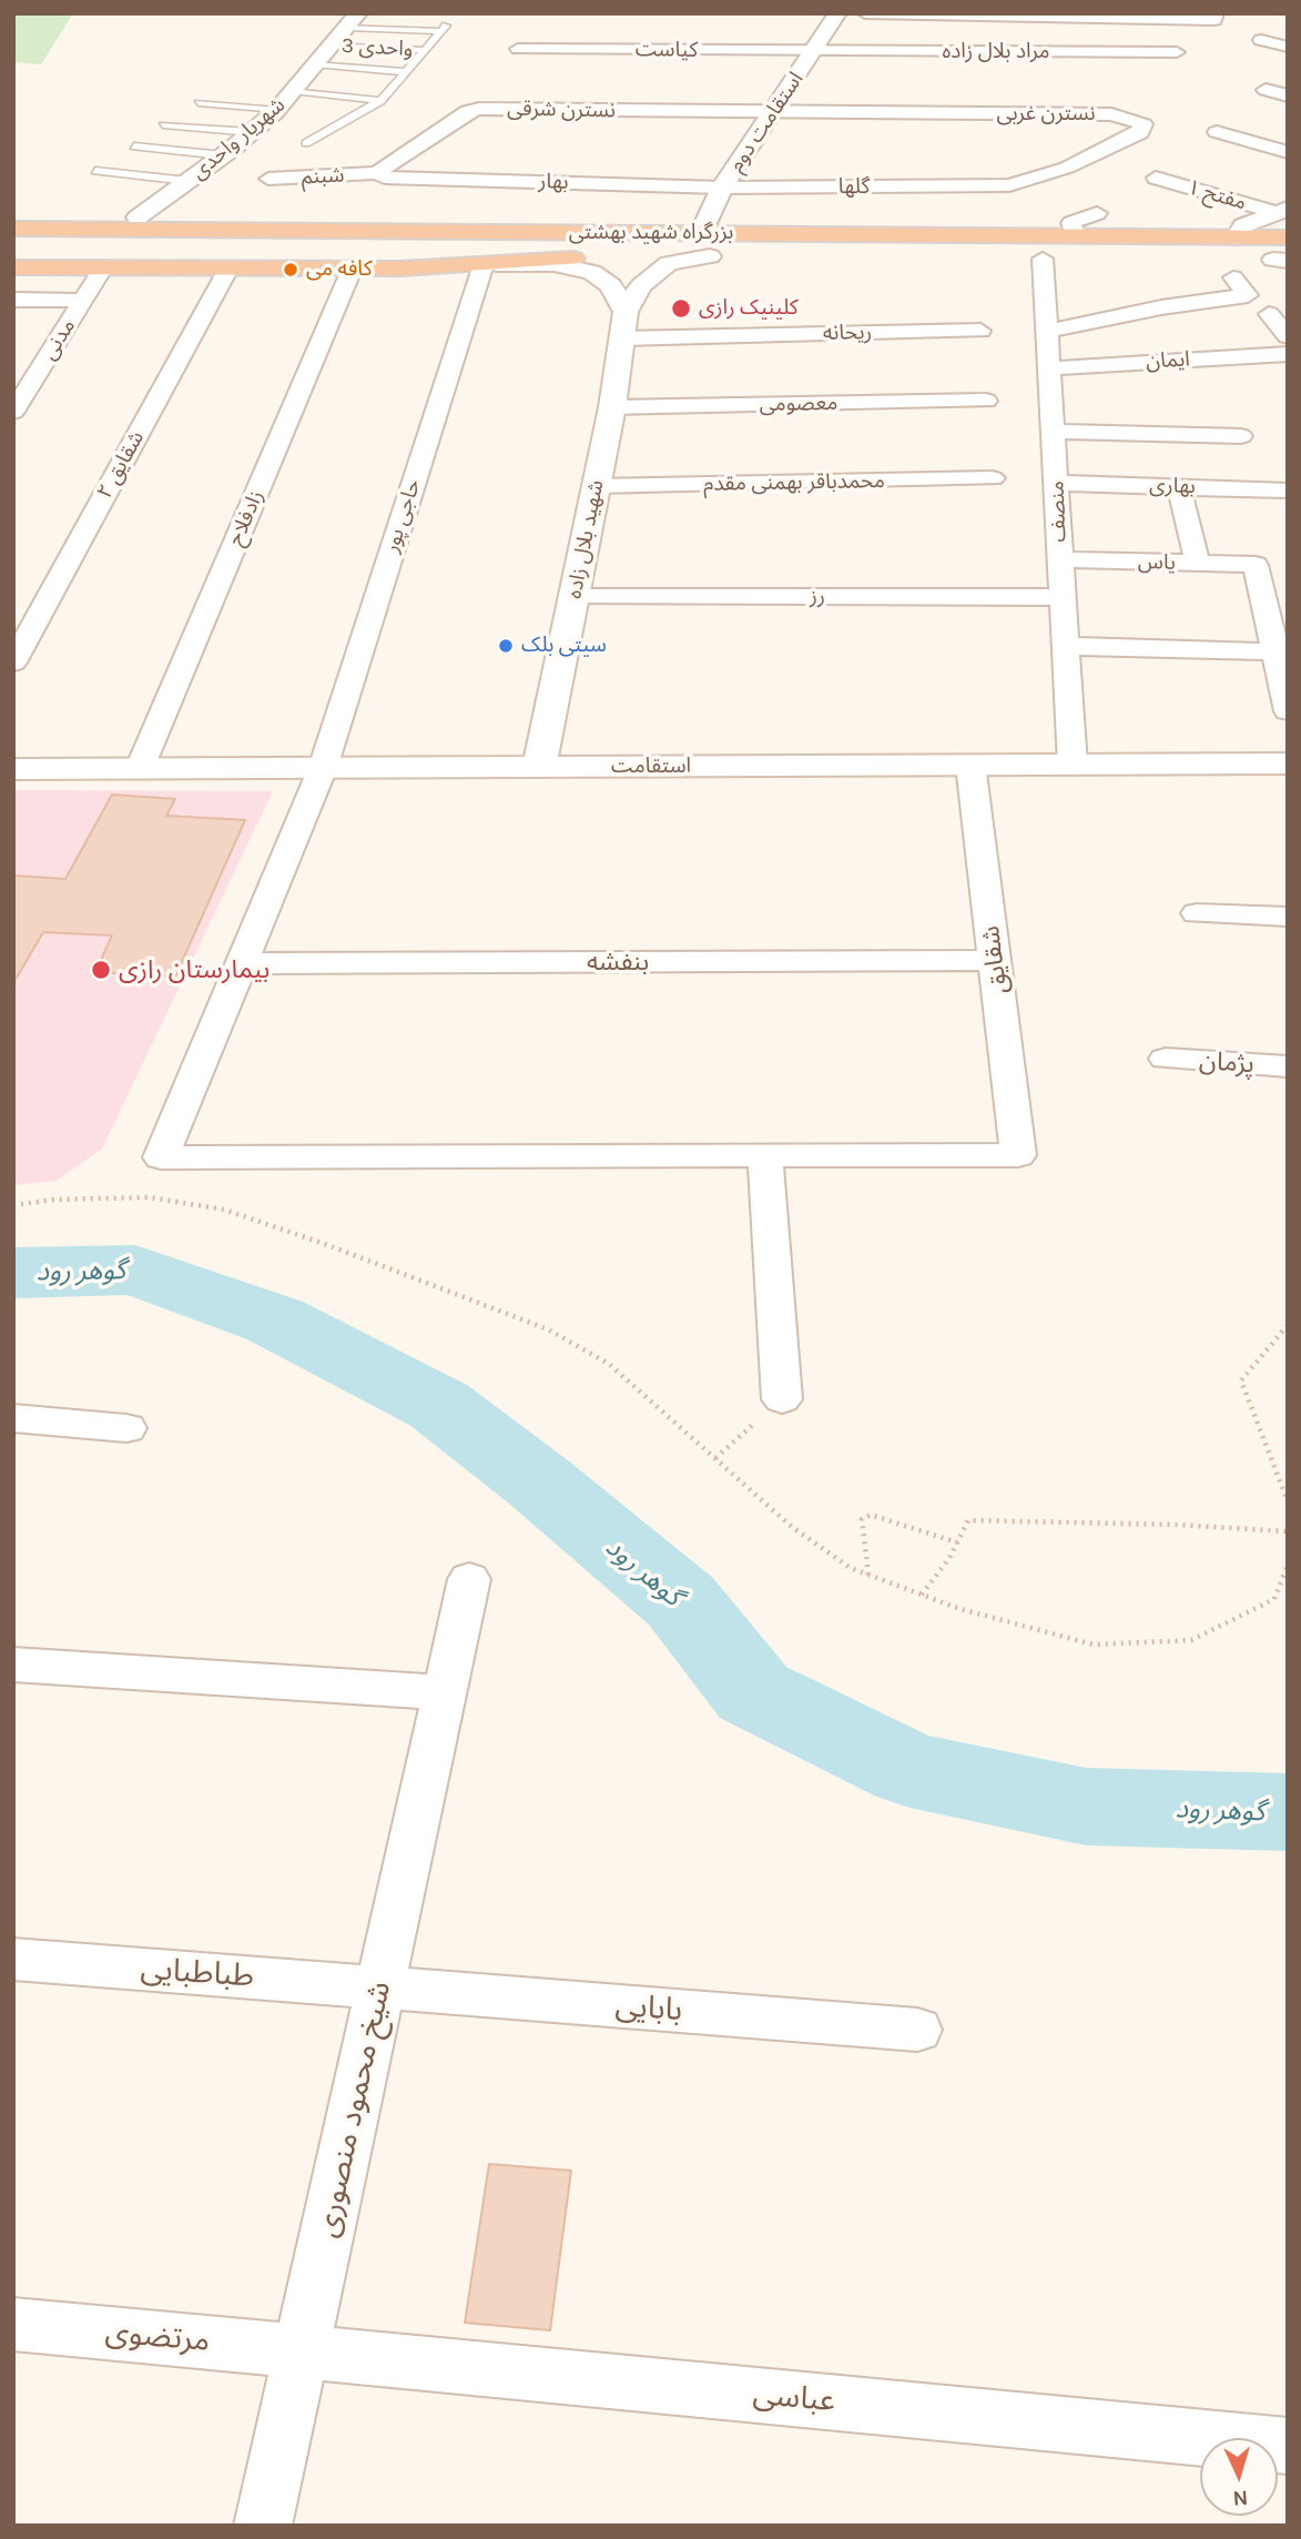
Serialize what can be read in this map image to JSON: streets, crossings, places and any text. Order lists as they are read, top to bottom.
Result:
{
  "streets": {
    "highway": ["بزرگراه شهید بهشتی"],
    "main road": [
      "استقامت دوم",
      "شهریار واحدی",
      "شهید بلال زاده",
      "استقامت"
    ],
    "street": [
      "کیاست",
      "مراد بلال زاده",
      "نسترن شرقی",
      "نسترن غربی",
      "شبنم",
      "بهار",
      "گلها",
      "مفتح ۱",
      "ریحانه",
      "مدنی",
      "ایمان",
      "معصومی",
      "شقایق ۲",
      "محمدباقر بهمنی مقدم",
      "بهاری",
      "منصف",
      "حاجی پور",
      "زادفلاح",
      "یاس",
      "رز",
      "شقایق",
      "بنفشه",
      "پژمان",
      "طباطبایی",
      "بابایی",
      "شیخ محمود منصوری",
      "مرتضوی",
      "عباسی"
    ],
    "lane": ["واحدی 3"]
  },
  "crossings": [
    ["واحدی 3", "شهریار واحدی"],
    ["کیاست", "مراد بلال زاده"],
    ["کیاست", "استقامت دوم"],
    ["مراد بلال زاده", "استقامت دوم"],
    ["نسترن شرقی", "نسترن غربی"],
    ["نسترن شرقی", "استقامت دوم"],
    ["نسترن شرقی", "شبنم"],
    ["نسترن شرقی", "بهار"],
    ["نسترن غربی", "استقامت دوم"],
    ["نسترن غربی", "گلها"],
    ["استقامت دوم", "بهار"],
    ["استقامت دوم", "گلها"],
    ["استقامت دوم", "بزرگراه شهید بهشتی"],
    ["شبنم", "بهار"],
    ["بهار", "گلها"],
    ["مفتح ۱", "بزرگراه شهید بهشتی"],
    ["بزرگراه شهید بهشتی", "حاجی پور"],
    ["بزرگراه شهید بهشتی", "زادفلاح"],
    ["بزرگراه شهید بهشتی", "شهید بلال زاده"],
    ["ریحانه", "شهید بلال زاده"],
    ["ایمان", "منصف"],
    ["معصومی", "شهید بلال زاده"],
    ["محمدباقر بهمنی مقدم", "شهید بلال زاده"],
    ["بهاری", "منصف"],
    ["منصف", "یاس"],
    ["منصف", "رز"],
    ["منصف", "استقامت"],
    ["حاجی پور", "استقامت"],
    ["زادفلاح", "استقامت"],
    ["شهید بلال زاده", "رز"],
    ["شهید بلال زاده", "استقامت"],
    ["استقامت", "شقایق"],
    ["شقایق", "بنفشه"],
    ["طباطبایی", "بابایی"],
    ["طباطبایی", "شیخ محمود منصوری"],
    ["بابایی", "شیخ محمود منصوری"],
    ["شیخ محمود منصوری", "مرتضوی"],
    ["شیخ محمود منصوری", "عباسی"],
    ["مرتضوی", "عباسی"]
  ],
  "water": ["گوهر رود"],
  "places": [
    "کافه می",
    "کلینیک رازی",
    "سیتی بلک",
    "بیمارستان رازی"
  ],
  "north": "bottom"
}
